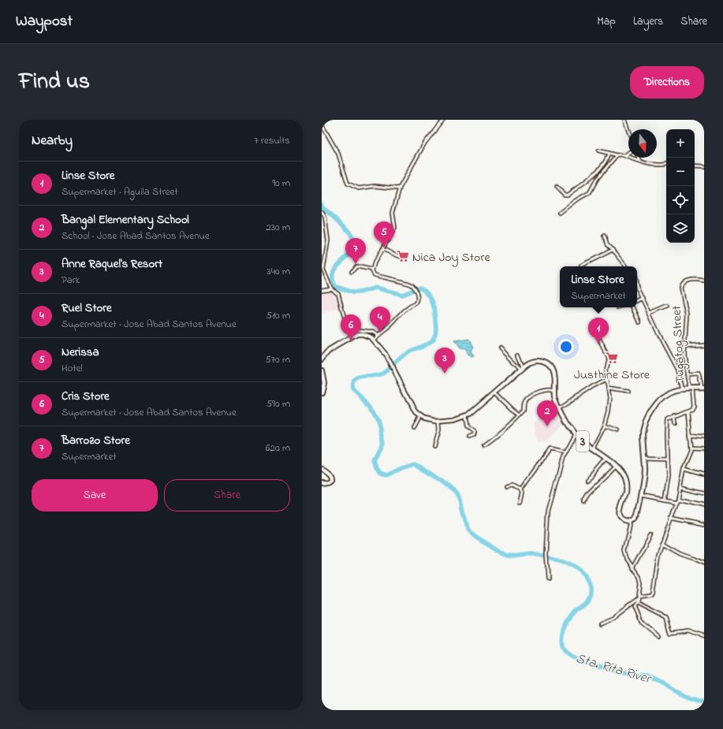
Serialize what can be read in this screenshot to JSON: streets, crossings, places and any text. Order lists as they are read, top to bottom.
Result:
{
  "streets": {
    "highway": ["3"],
    "street": ["Tugatog Street"]
  },
  "water": ["Sta. Rita River"],
  "places": {
    "supermarket": ["Nica Joy Store", "Justhine Store"]
  },
  "north": "bottom",
  "page": {
    "header": "Waypost",
    "nav": ["Map", "Layers", "Share"],
    "title": "Find us",
    "buttons": [
      "Directions",
      ["Save", "Share"]
    ],
    "heading": ["Nearby", "7 results"],
    "map_buttons": ["+", "−"],
    "list": [
      {
        "mark": "1",
        "name": "Linse Store",
        "note": "Supermarket · Aguila Street",
        "value": "90 m"
      },
      {
        "mark": "2",
        "name": "Bangal Elementary School",
        "note": "School · Jose Abad Santos Avenue",
        "value": "230 m"
      },
      {
        "mark": "3",
        "name": "Anne Raquel's Resort",
        "note": "Park",
        "value": "340 m"
      },
      {
        "mark": "4",
        "name": "Ruel Store",
        "note": "Supermarket · Jose Abad Santos Avenue",
        "value": "510 m"
      },
      {
        "mark": "5",
        "name": "Nerissa",
        "note": "Hotel",
        "value": "570 m"
      },
      {
        "mark": "6",
        "name": "Cris Store",
        "note": "Supermarket · Jose Abad Santos Avenue",
        "value": "590 m"
      },
      {
        "mark": "7",
        "name": "Barrozo Store",
        "note": "Supermarket",
        "value": "620 m"
      }
    ],
    "pins": [
      "5",
      "7",
      "4",
      "6",
      "1",
      "3",
      "2"
    ],
    "popup": ["Linse Store", "Supermarket"]
  }
}
